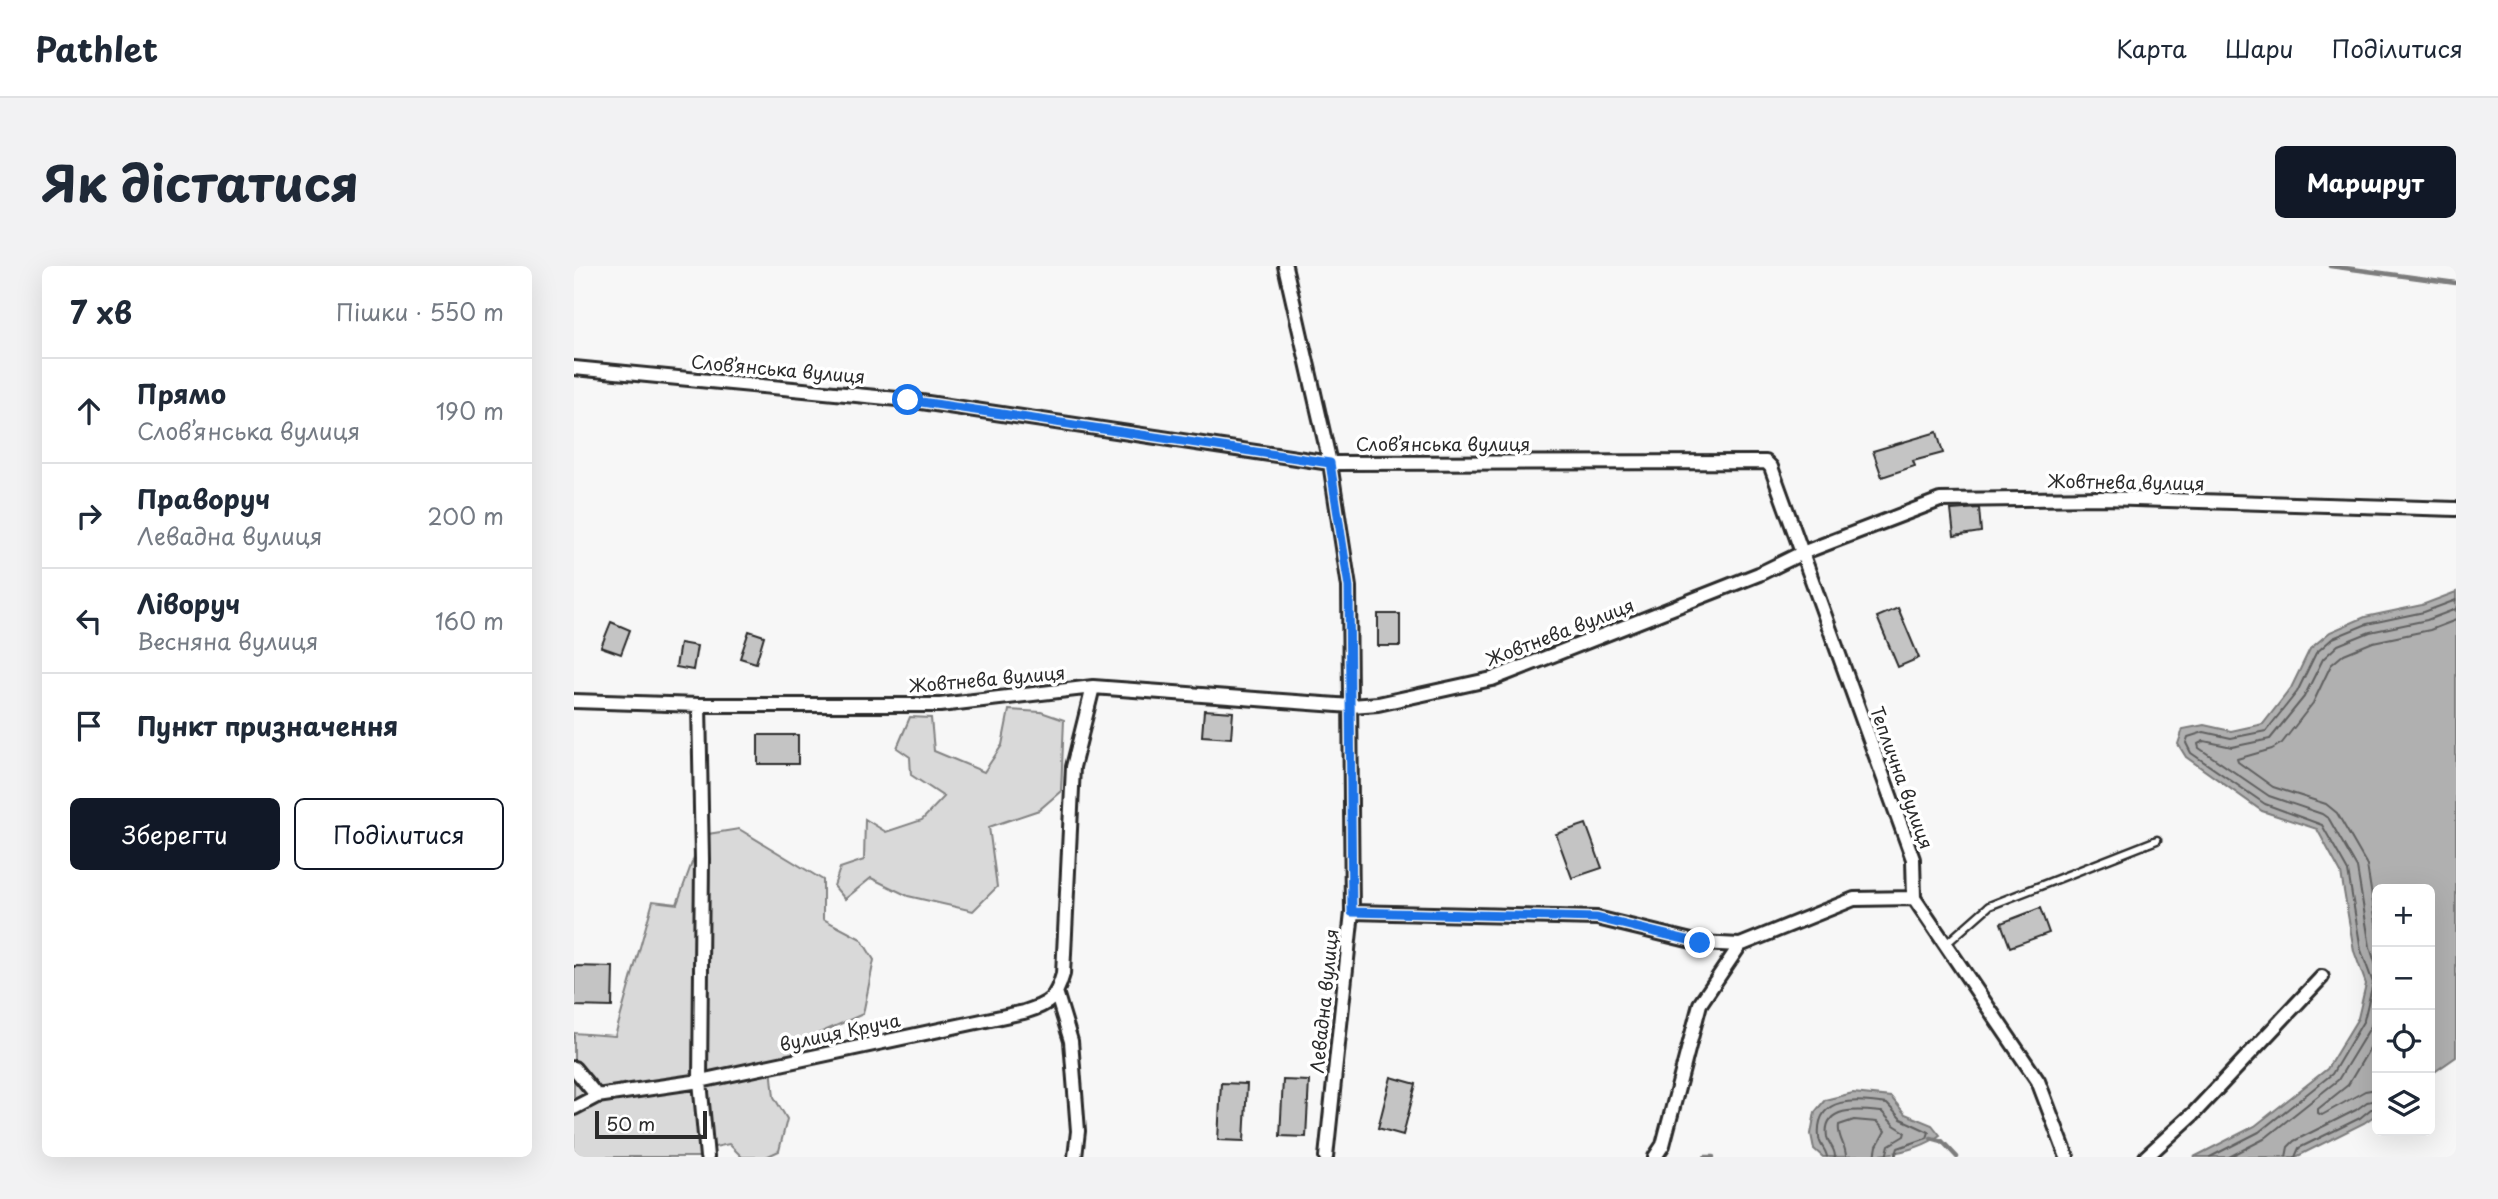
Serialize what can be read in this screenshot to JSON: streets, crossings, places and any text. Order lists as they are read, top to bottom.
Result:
{
  "streets": {
    "street": [
      "Словʼянська вулиця",
      "Жовтнева вулиця",
      "Теплична вулиця",
      "Левадна вулиця",
      "вулиця Круча"
    ]
  },
  "crossings": [
    ["Словʼянська вулиця", "Теплична вулиця"],
    ["Словʼянська вулиця", "Левадна вулиця"],
    ["Жовтнева вулиця", "Теплична вулиця"],
    ["Жовтнева вулиця", "Левадна вулиця"]
  ],
  "scale_bar": "50 m",
  "page": {
    "header": "Pathlet",
    "nav": ["Карта", "Шари", "Поділитися"],
    "title": "Як дістатися",
    "buttons": [
      "Маршрут",
      ["Зберегти", "Поділитися"]
    ],
    "heading": ["7 хв", "Пішки · 550 m"],
    "list": [
      ["Прямо", "Словʼянська вулиця", "190 m"],
      ["Праворуч", "Левадна вулиця", "200 m"],
      ["Ліворуч", "Весняна вулиця", "160 m"],
      "Пункт призначення"
    ],
    "map_buttons": ["+", "−"],
    "scale": "50 m"
  }
}
